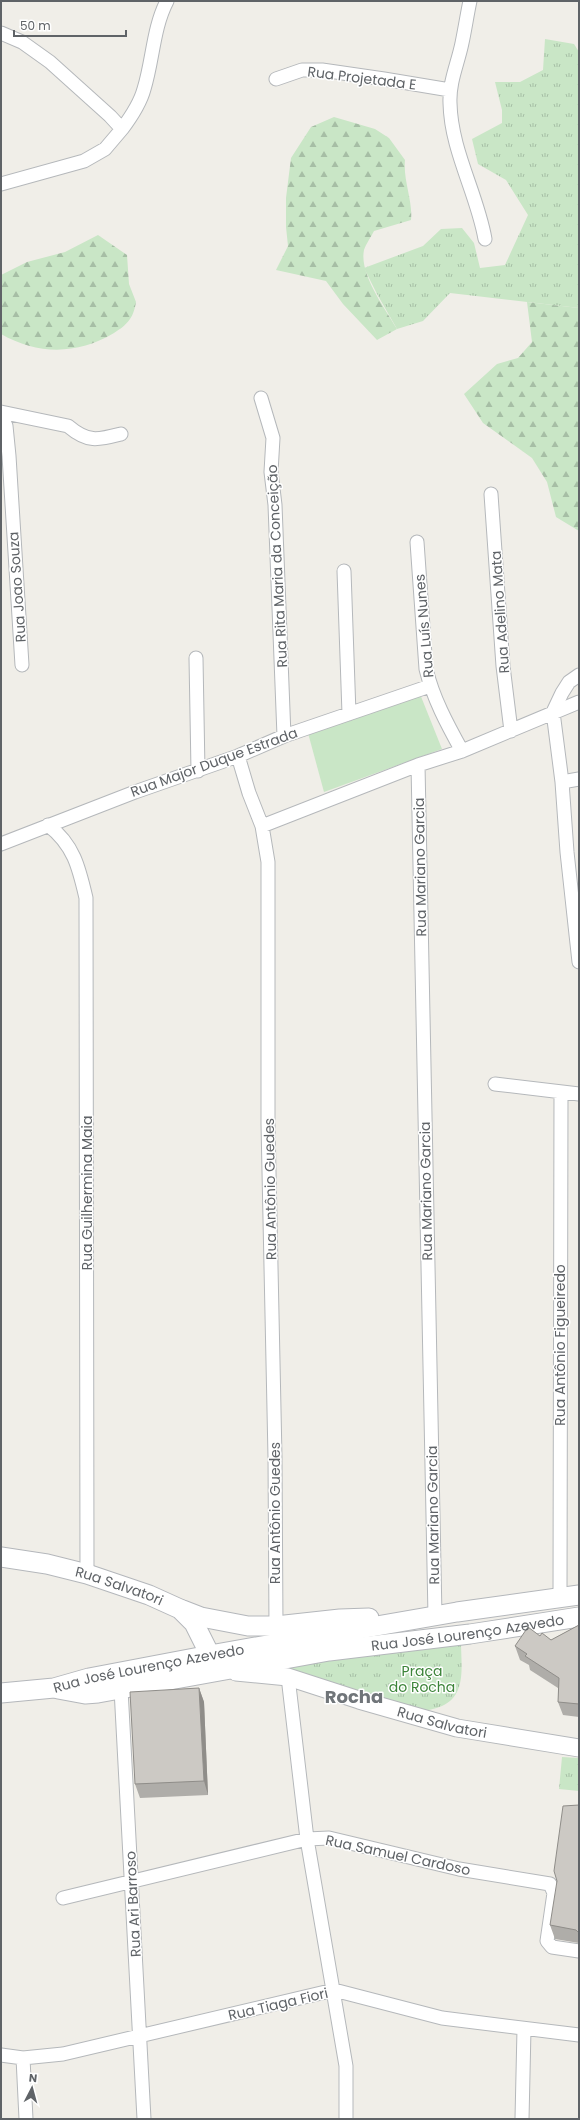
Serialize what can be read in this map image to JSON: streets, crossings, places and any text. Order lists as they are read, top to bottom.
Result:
{
  "streets": {
    "main road": ["Rua Salvatori", "Rua José Lourenço Azevedo"],
    "street": [
      "Rua Projetada E",
      "Rua Rita Maria da Conceição",
      "Rua Joao Souza",
      "Rua Adelino Mata",
      "Rua Luís Nunes",
      "Rua Major Duque Estrada",
      "Rua Mariano Garcia",
      "Rua Antônio Guedes",
      "Rua Guilhermina Maia",
      "Rua Antônio Figueiredo",
      "Rua Samuel Cardoso",
      "Rua Ari Barroso",
      "Rua Tiaga Fiori"
    ]
  },
  "crossings": [
    ["Rua Rita Maria da Conceição", "Rua Major Duque Estrada"],
    ["Rua Luís Nunes", "Rua Major Duque Estrada"],
    ["Rua Major Duque Estrada", "Rua Antônio Guedes"],
    ["Rua Major Duque Estrada", "Rua Guilhermina Maia"],
    ["Rua Mariano Garcia", "Rua José Lourenço Azevedo"],
    ["Rua Guilhermina Maia", "Rua Salvatori"],
    ["Rua Antônio Figueiredo", "Rua José Lourenço Azevedo"],
    ["Rua Salvatori", "Rua José Lourenço Azevedo"],
    ["Rua José Lourenço Azevedo", "Rua Ari Barroso"],
    ["Rua Samuel Cardoso", "Rua Ari Barroso"],
    ["Rua Ari Barroso", "Rua Tiaga Fiori"]
  ],
  "districts": ["Rocha"],
  "parks": ["Praça do Rocha"],
  "scale_bar": "50 m",
  "north": "top"
}
